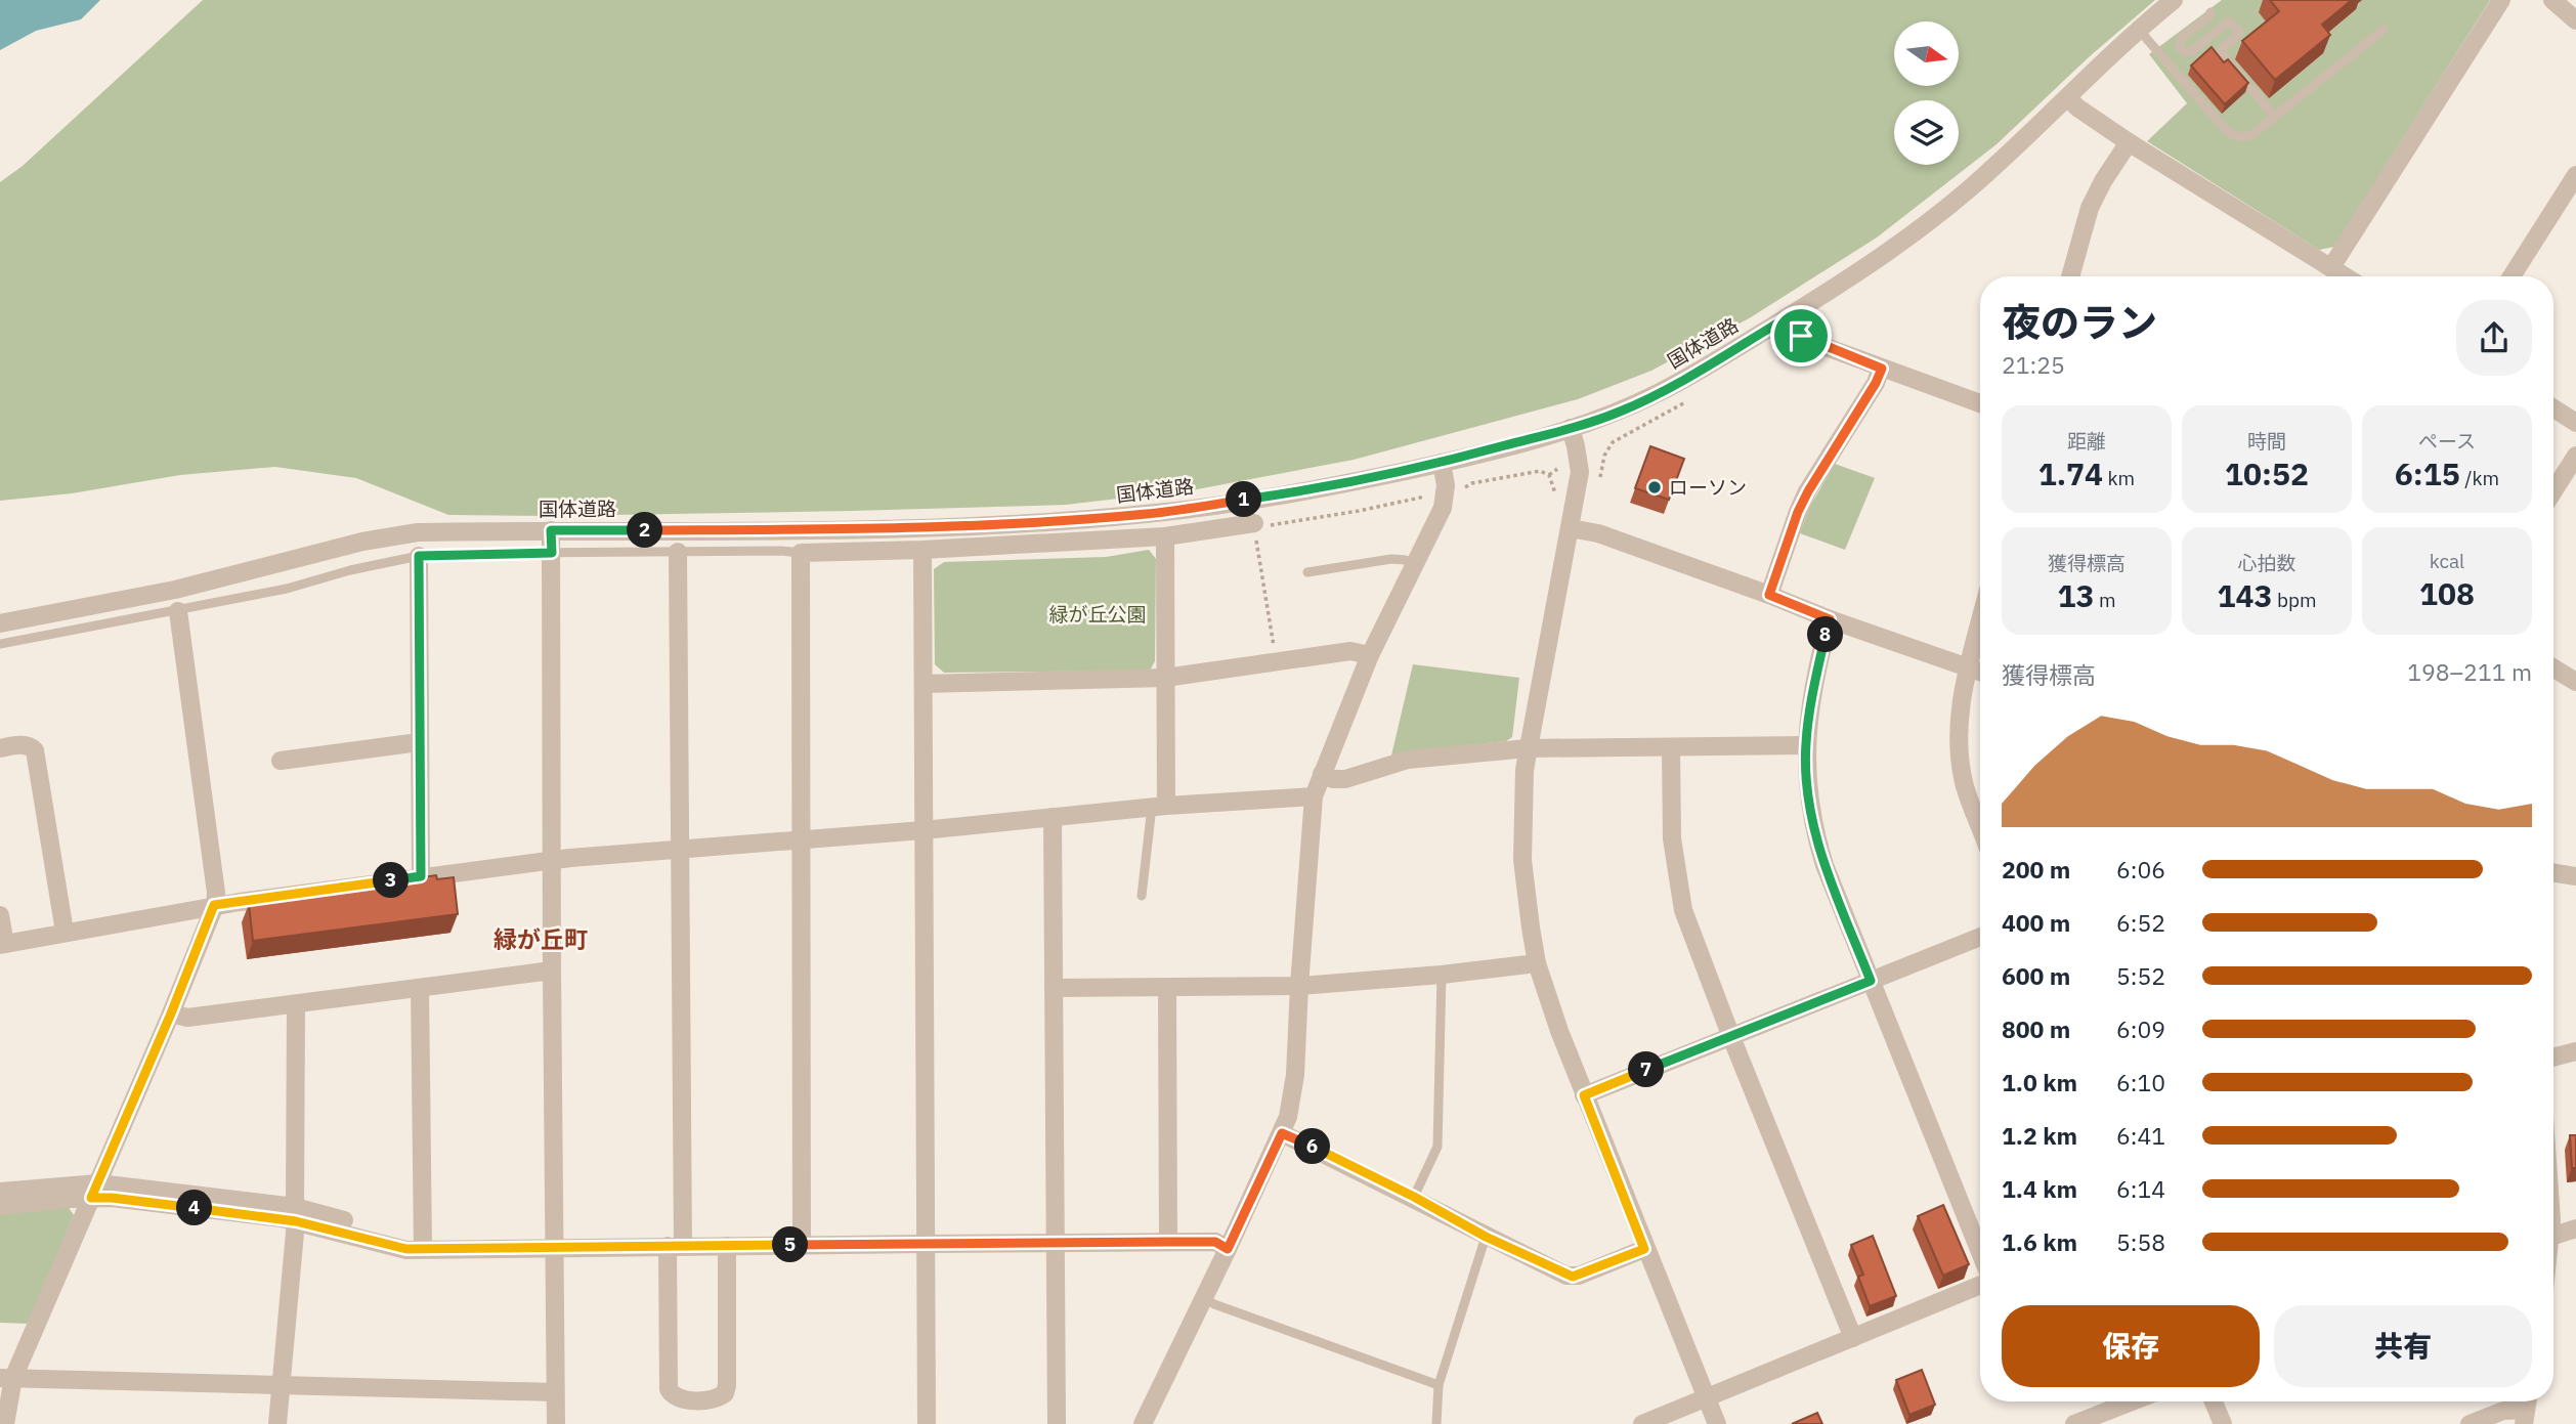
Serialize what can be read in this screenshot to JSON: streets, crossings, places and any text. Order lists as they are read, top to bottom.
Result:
{
  "streets": {
    "street": ["国体道路"]
  },
  "districts": ["緑が丘町"],
  "parks": ["緑が丘公園"],
  "places": ["ローソン"],
  "north": "right",
  "page": {
    "heading": ["夜のラン", "21:25"],
    "stats": [
      ["距離", "1.74 km"],
      ["時間", "10:52"],
      ["ペース", "6:15 /km"],
      ["獲得標高", "13 m"],
      ["心拍数", "143 bpm"],
      ["kcal", "108"]
    ],
    "pins": [
      "1",
      "2",
      "8",
      "3",
      "7",
      "6",
      "4",
      "5"
    ],
    "chart": ["獲得標高", "198–211 m"],
    "list": [
      {
        "name": "200 m",
        "note": "6:06"
      },
      {
        "name": "400 m",
        "note": "6:52"
      },
      {
        "name": "600 m",
        "note": "5:52"
      },
      {
        "name": "800 m",
        "note": "6:09"
      },
      {
        "name": "1.0 km",
        "note": "6:10"
      },
      {
        "name": "1.2 km",
        "note": "6:41"
      },
      {
        "name": "1.4 km",
        "note": "6:14"
      },
      {
        "name": "1.6 km",
        "note": "5:58"
      }
    ],
    "buttons": ["保存", "共有"]
  }
}
